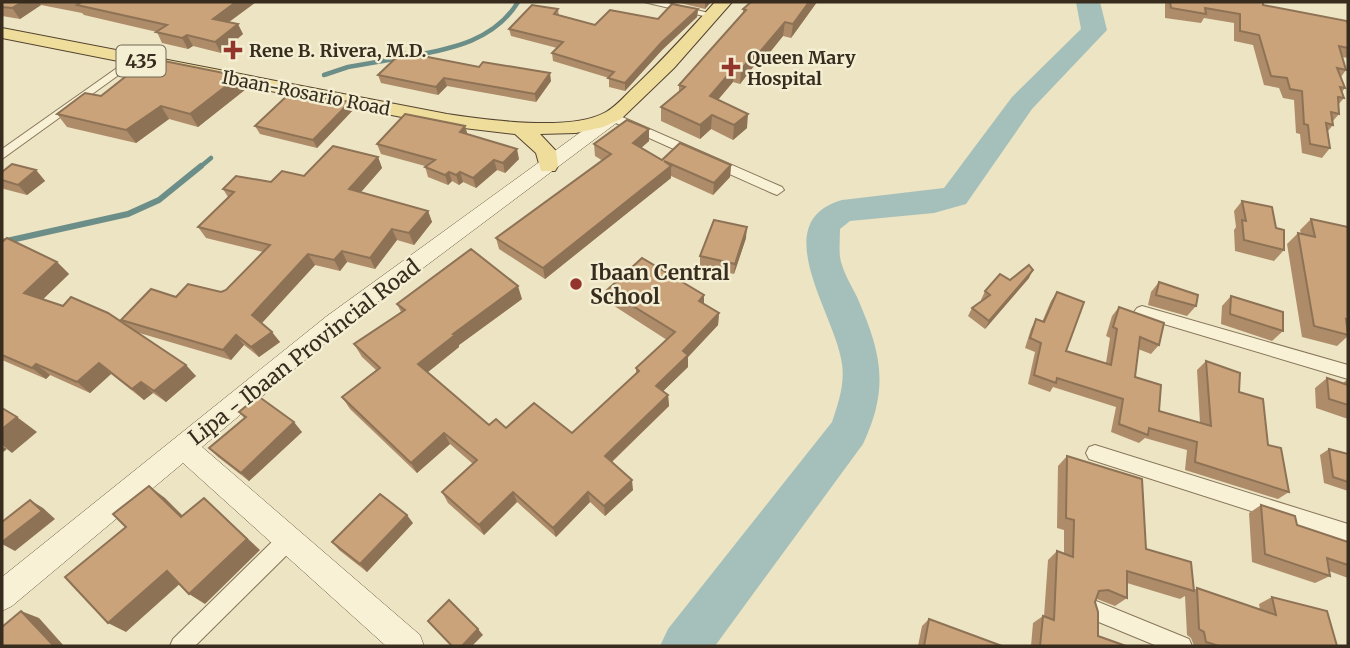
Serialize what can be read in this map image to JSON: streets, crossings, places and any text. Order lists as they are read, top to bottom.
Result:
{
  "streets": {
    "main road": ["435", "Ibaan-Rosario Road", "Lipa - Ibaan Provincial Road"]
  },
  "crossings": [
    ["Ibaan-Rosario Road", "Lipa - Ibaan Provincial Road"]
  ],
  "places": {
    "health": ["Rene B. Rivera, M.D.", "Queen Mary Hospital"],
    "other": ["Ibaan Central School"]
  }
}
